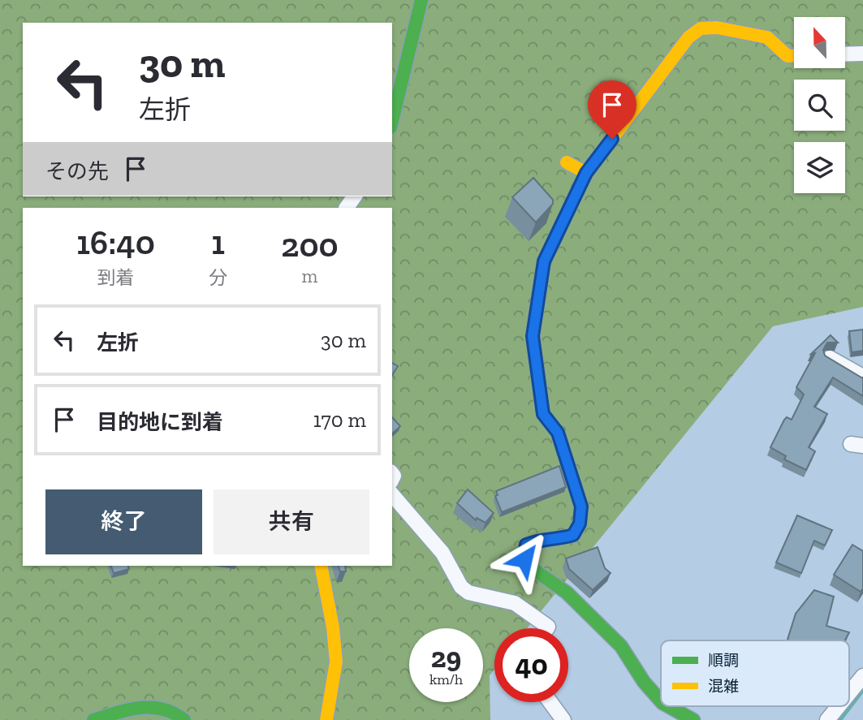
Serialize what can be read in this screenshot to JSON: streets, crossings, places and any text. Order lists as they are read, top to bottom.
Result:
{
  "legend": ["順調", "混雑"],
  "north": "top",
  "page": {
    "turn": ["30 m", "左折"],
    "then": "その先",
    "eta": [
      "16:40",
      "到着",
      "1",
      "分",
      "200",
      "m"
    ],
    "list": [
      {
        "name": "左折",
        "value": "30 m"
      },
      {
        "name": "目的地に到着",
        "value": "170 m"
      }
    ],
    "buttons": ["終了", "共有"],
    "speed": "29 km/h",
    "limit": "40"
  }
}
